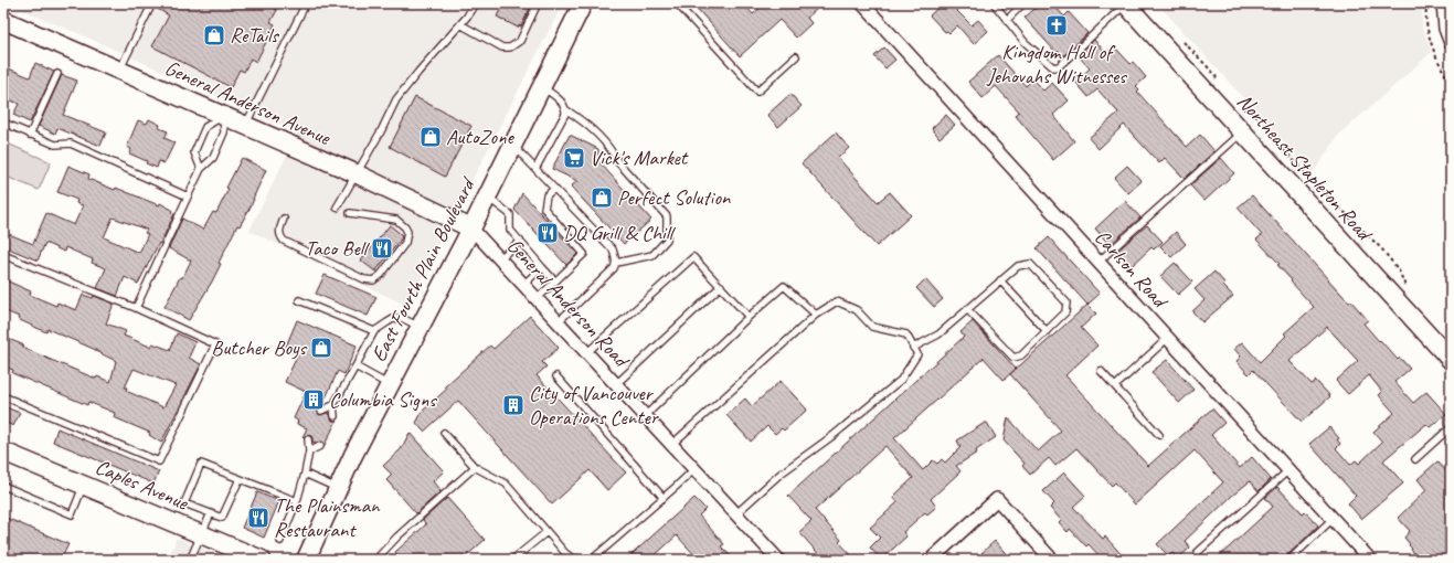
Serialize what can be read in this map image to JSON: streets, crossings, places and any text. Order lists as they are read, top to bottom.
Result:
{
  "streets": {
    "street": [
      "General Anderson Avenue",
      "Northeast Stapleton Road",
      "Carlson Road",
      "East Fourth Plain Boulevard",
      "General Anderson Road",
      "Caples Avenue"
    ]
  },
  "crossings": [
    ["General Anderson Avenue", "East Fourth Plain Boulevard"],
    ["General Anderson Avenue", "General Anderson Road"],
    ["East Fourth Plain Boulevard", "General Anderson Road"]
  ],
  "places": {
    "church": ["Kingdom Hall of Jehovahs Witnesses"],
    "shop": [
      "ReTails",
      "AutoZone",
      "Perfect Solution",
      "Butcher Boys"
    ],
    "supermarket": ["Vick's Market"],
    "restaurant": ["DQ Grill & Chill", "Taco Bell", "The Plainsman Restaurant"],
    "building": ["Columbia Signs", "City of Vancouver Operations Center"]
  }
}
